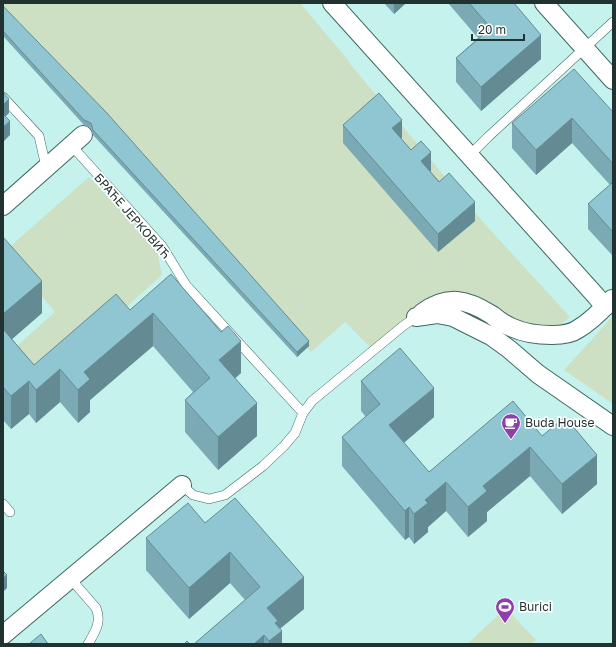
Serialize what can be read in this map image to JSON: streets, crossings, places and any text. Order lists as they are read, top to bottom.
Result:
{
  "streets": {
    "street": ["БРАЋЕ ЈЕРКОВИЋ"]
  },
  "places": {
    "cafe": ["Buda House"],
    "sports": ["Burici"]
  },
  "scale_bar": "20 m"
}
